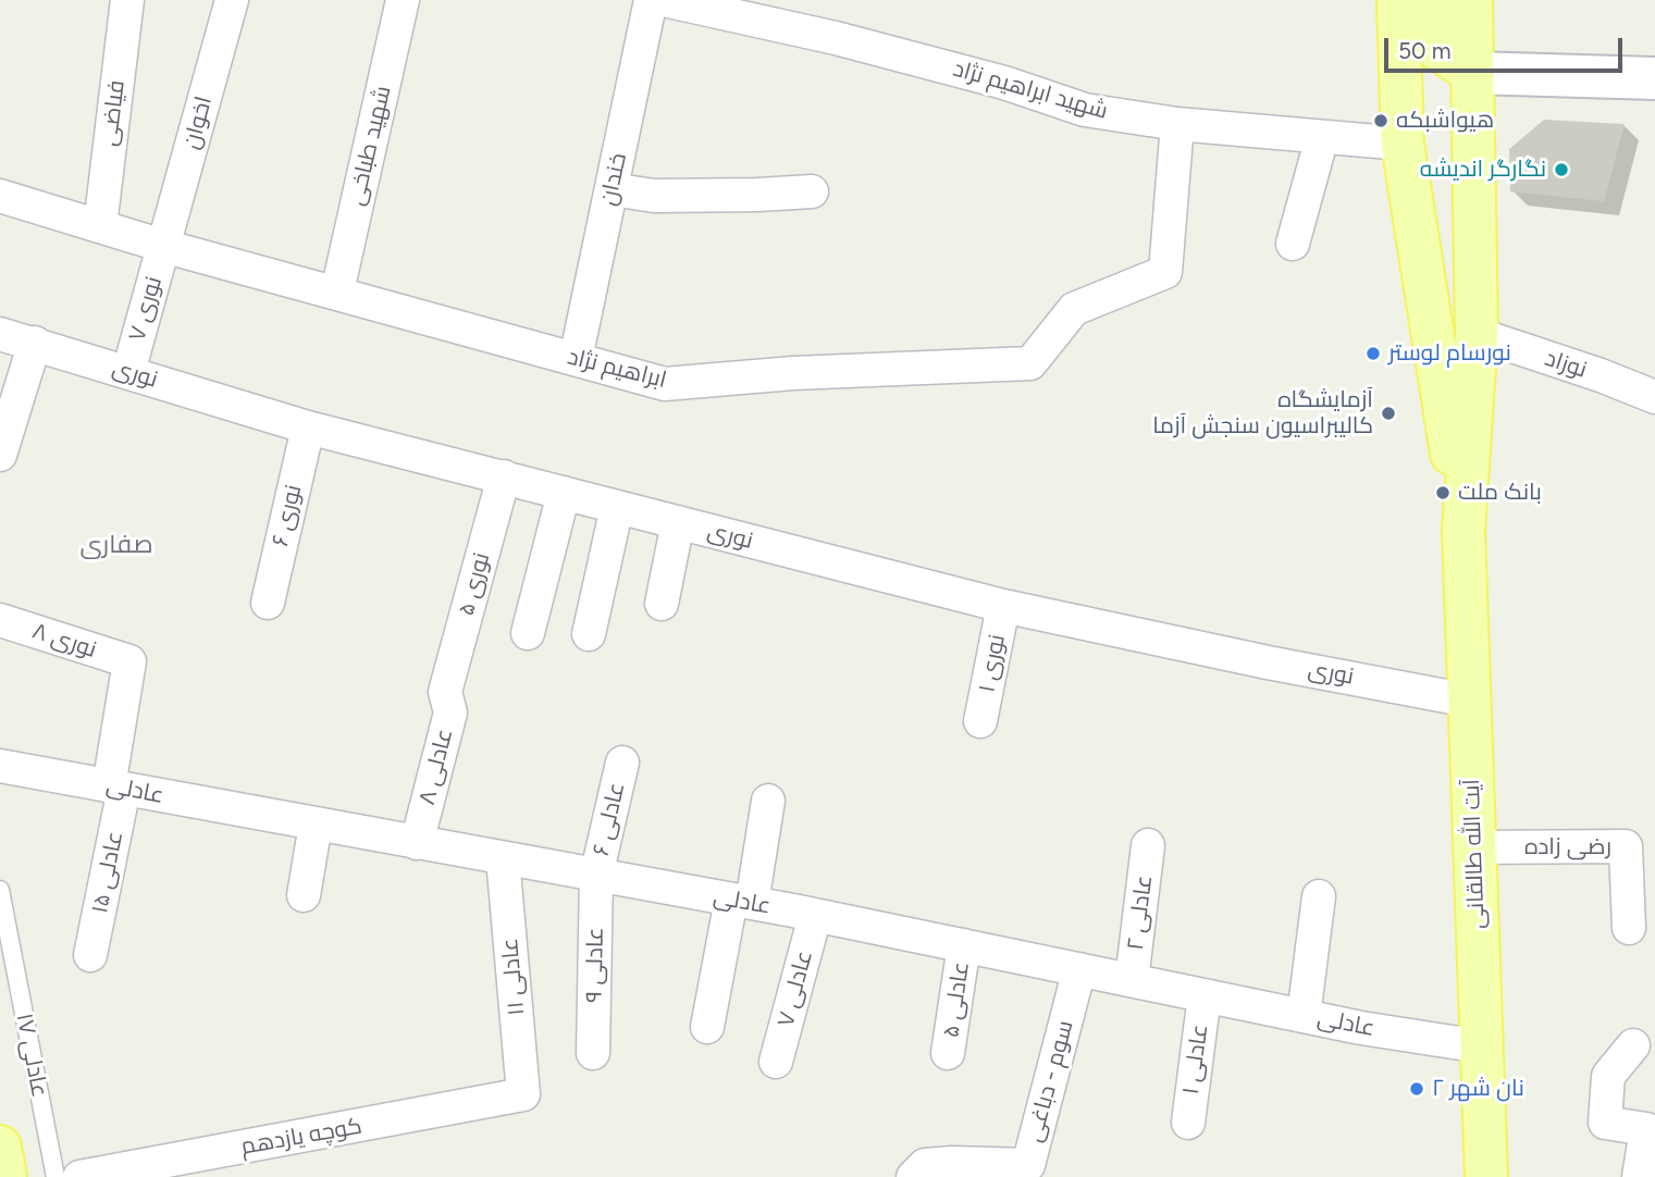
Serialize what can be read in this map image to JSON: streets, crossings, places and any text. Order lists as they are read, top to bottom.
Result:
{
  "streets": {
    "main road": ["آیت الله طالقانی"],
    "street": [
      "شهید ابراهیم نژاد",
      "فیاضی",
      "اخوان",
      "شهید طباخی",
      "خندان",
      "نوری ۷",
      "نوزاد",
      "ابراهیم نژاد",
      "نوری",
      "نوری ۶",
      "نوری ۵",
      "نوری ۸",
      "نوری ۱",
      "عادلی ۸",
      "عادلی",
      "عادلی ۶",
      "رضی زاده",
      "عادلی ۱۵",
      "عادلی ۲",
      "عادلی ۹",
      "عادلی ۱۱",
      "عادلی ۷",
      "عادلی ۵",
      "عادلی ۱",
      "سوم - دباغی",
      "کوچه یازدهم"
    ],
    "lane": ["عادلی ۱۷"]
  },
  "crossings": [
    ["شهید ابراهیم نژاد", "ابراهیم نژاد"],
    ["شهید ابراهیم نژاد", "آیت الله طالقانی"],
    ["فیاضی", "ابراهیم نژاد"],
    ["اخوان", "نوری ۷"],
    ["اخوان", "ابراهیم نژاد"],
    ["شهید طباخی", "ابراهیم نژاد"],
    ["خندان", "ابراهیم نژاد"],
    ["نوری ۷", "ابراهیم نژاد"],
    ["نوری ۷", "نوری"],
    ["نوزاد", "آیت الله طالقانی"],
    ["نوری", "نوری ۶"],
    ["نوری", "نوری ۵"],
    ["نوری", "نوری ۱"],
    ["نوری", "آیت الله طالقانی"],
    ["نوری ۵", "عادلی ۸"],
    ["نوری ۸", "عادلی ۱۵"],
    ["عادلی ۸", "عادلی"],
    ["عادلی", "عادلی ۶"],
    ["عادلی", "آیت الله طالقانی"],
    ["عادلی", "عادلی ۱۵"],
    ["عادلی", "عادلی ۲"],
    ["عادلی", "عادلی ۹"],
    ["عادلی", "عادلی ۱۱"],
    ["عادلی", "عادلی ۷"],
    ["عادلی", "عادلی ۵"],
    ["عادلی", "عادلی ۱"],
    ["عادلی", "سوم - دباغی"],
    ["عادلی ۶", "عادلی ۹"],
    ["رضی زاده", "آیت الله طالقانی"],
    ["عادلی ۱۱", "کوچه یازدهم"]
  ],
  "districts": ["صفاری"],
  "places": [
    "هیواشبکه",
    "نگارگر اندیشه",
    "نورسام لوستر",
    "آزمایشگاه کالیبراسیون سنجش آزما",
    "بانک ملت",
    "نان شهر ۲"
  ],
  "scale_bar": "50 m"
}
